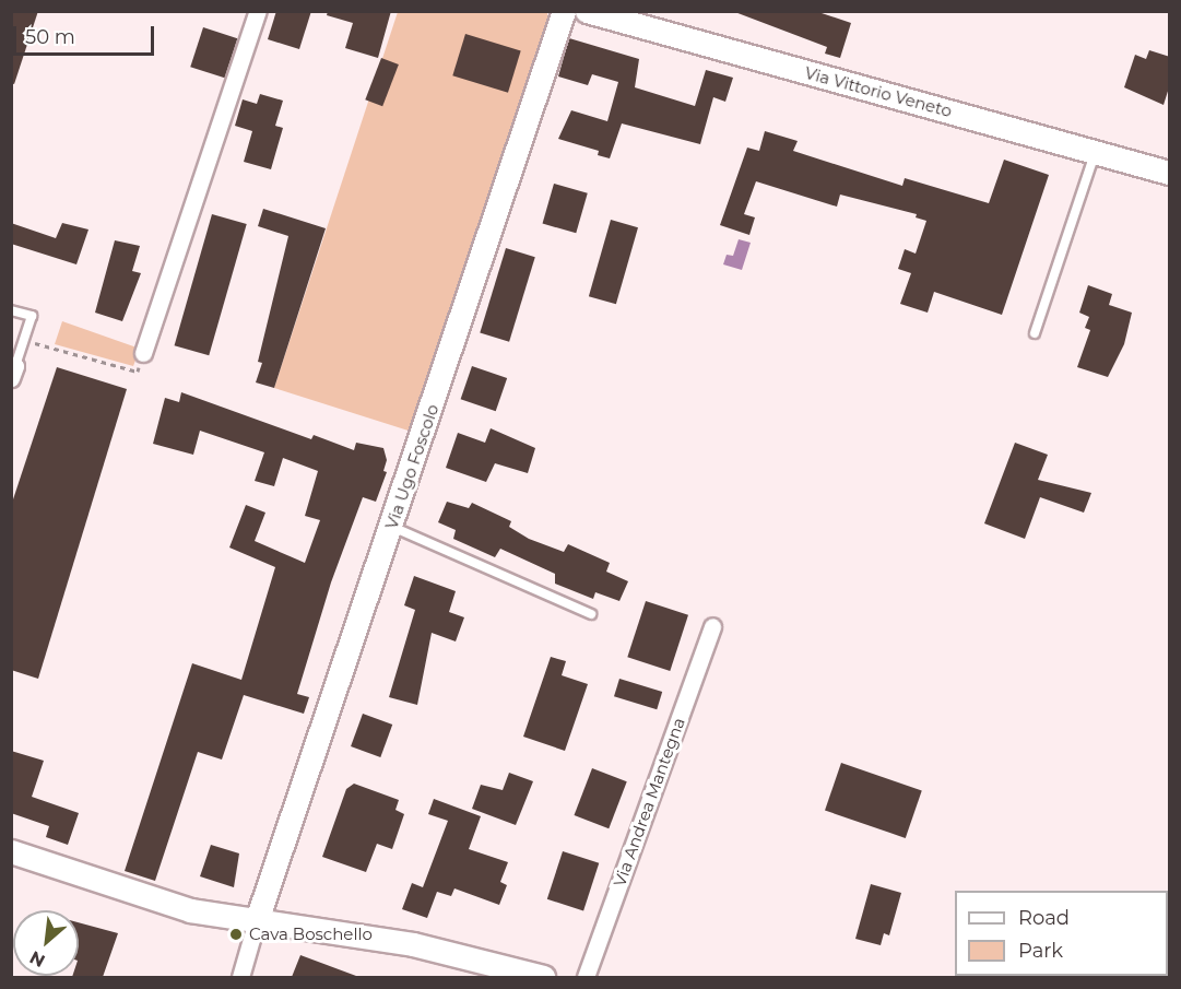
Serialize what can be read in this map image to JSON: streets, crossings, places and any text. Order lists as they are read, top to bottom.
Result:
{
  "streets": {
    "main road": ["Via Vittorio Veneto", "Via Ugo Foscolo"],
    "street": ["Via Andrea Mantegna"]
  },
  "places": ["Cava Boschello"],
  "legend": ["Road", "Park"],
  "scale_bar": "50 m",
  "north": "bottom left"
}
